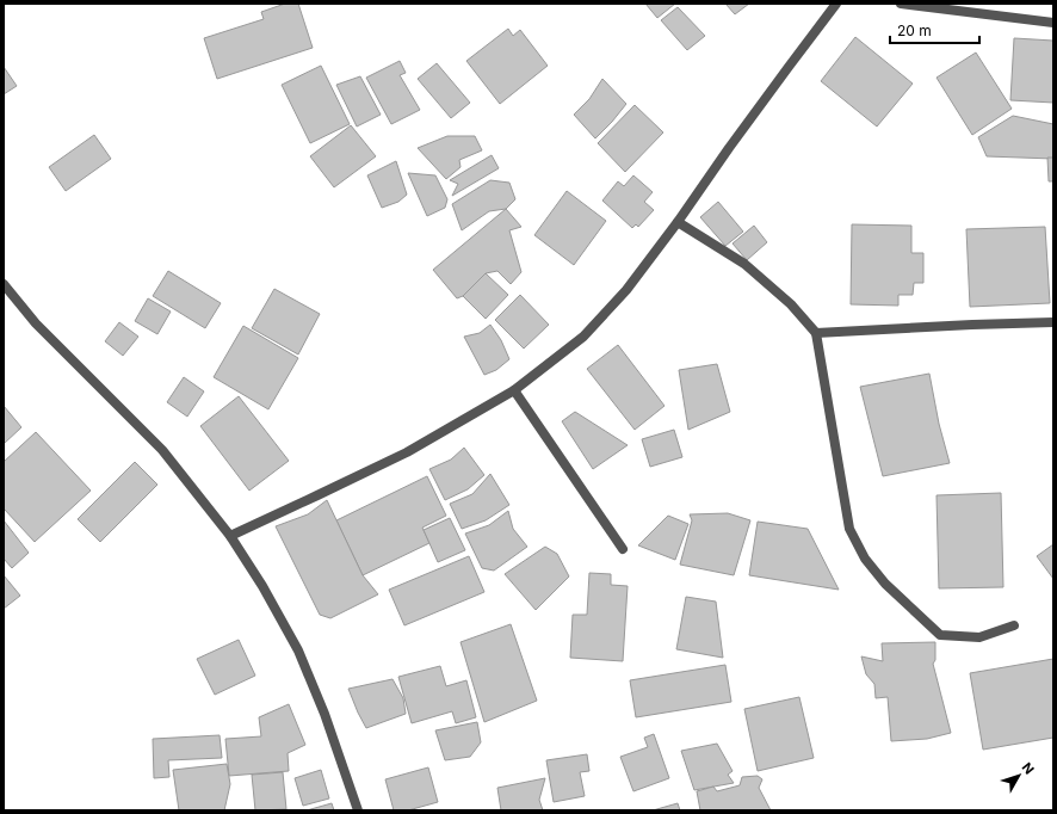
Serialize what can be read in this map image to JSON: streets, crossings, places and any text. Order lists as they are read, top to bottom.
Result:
{
  "scale_bar": "20 m",
  "north": "top right"
}
